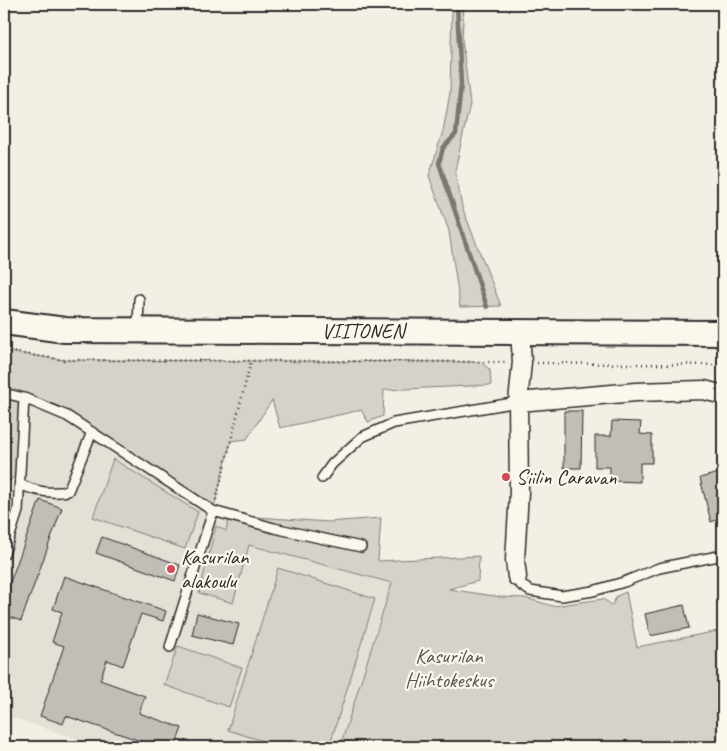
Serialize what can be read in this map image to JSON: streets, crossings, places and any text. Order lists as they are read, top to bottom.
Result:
{
  "streets": {
    "main road": ["VIITONEN"]
  },
  "parks": ["Kasurilan Hiihtokeskus"],
  "places": ["Siilin Caravan", "Kasurilan alakoulu"]
}
